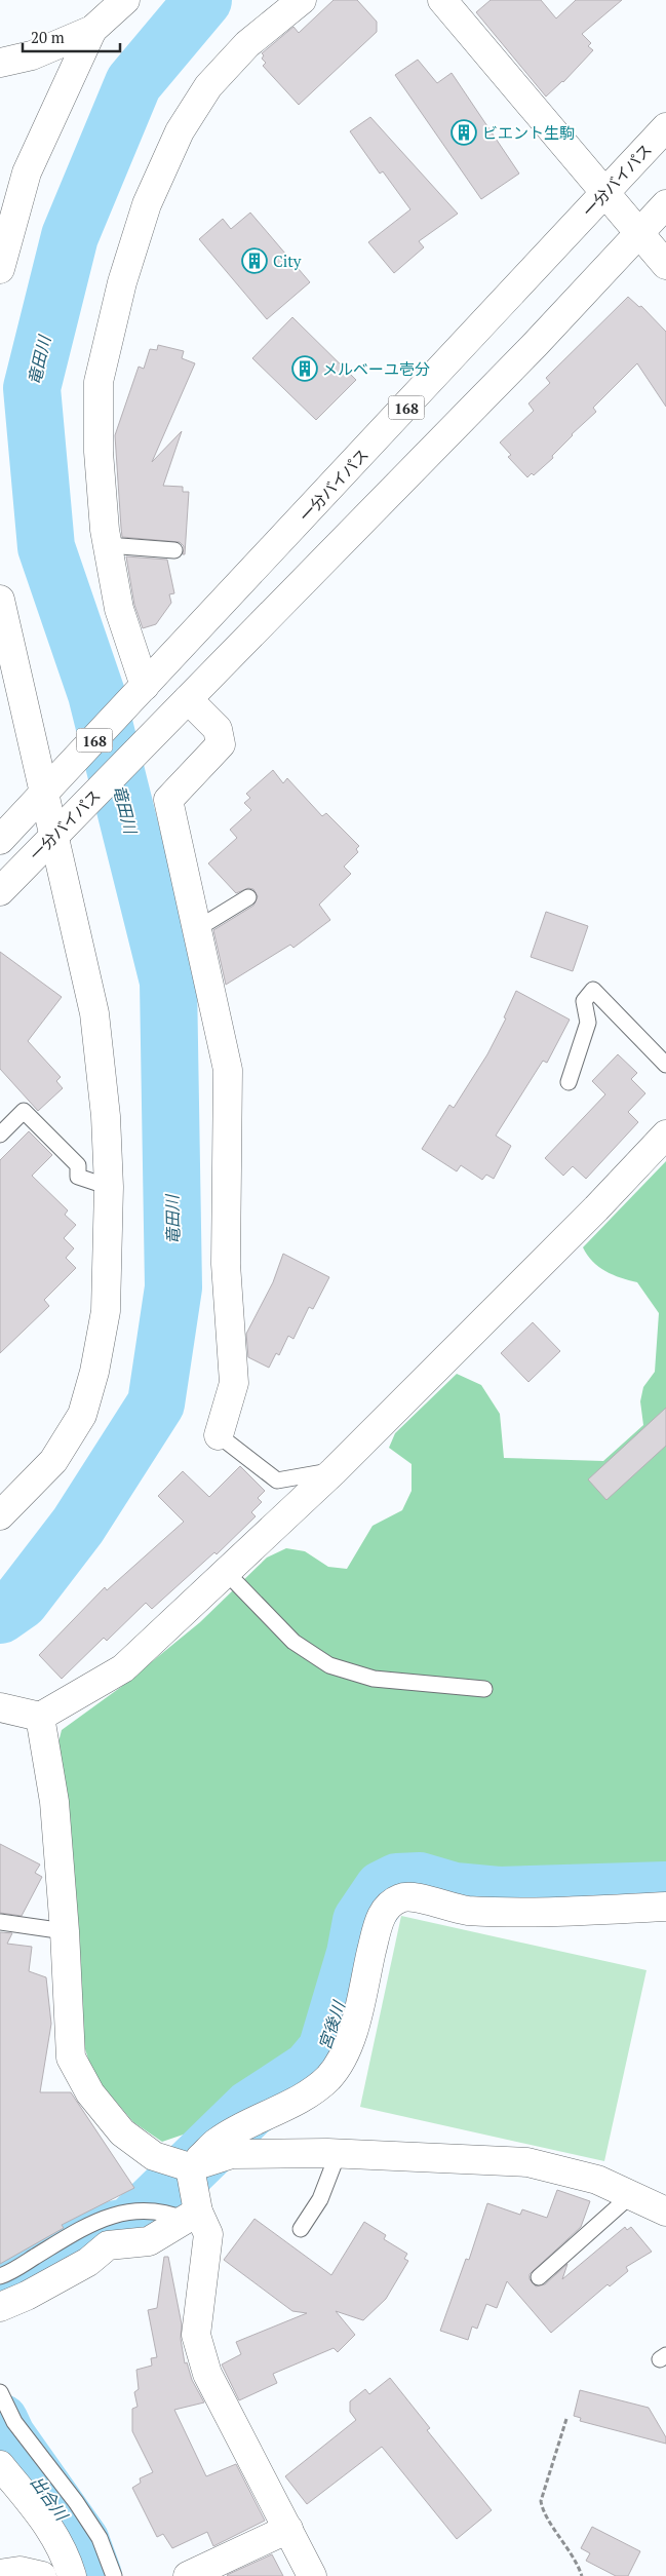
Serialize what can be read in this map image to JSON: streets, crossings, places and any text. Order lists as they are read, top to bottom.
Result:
{
  "streets": {
    "main road": ["一分バイパス", "168"]
  },
  "water": ["竜田川", "宮後川", "出合川"],
  "places": {
    "building": ["ビエント生駒", "City", "メルベーユ壱分"]
  },
  "scale_bar": "20 m"
}
